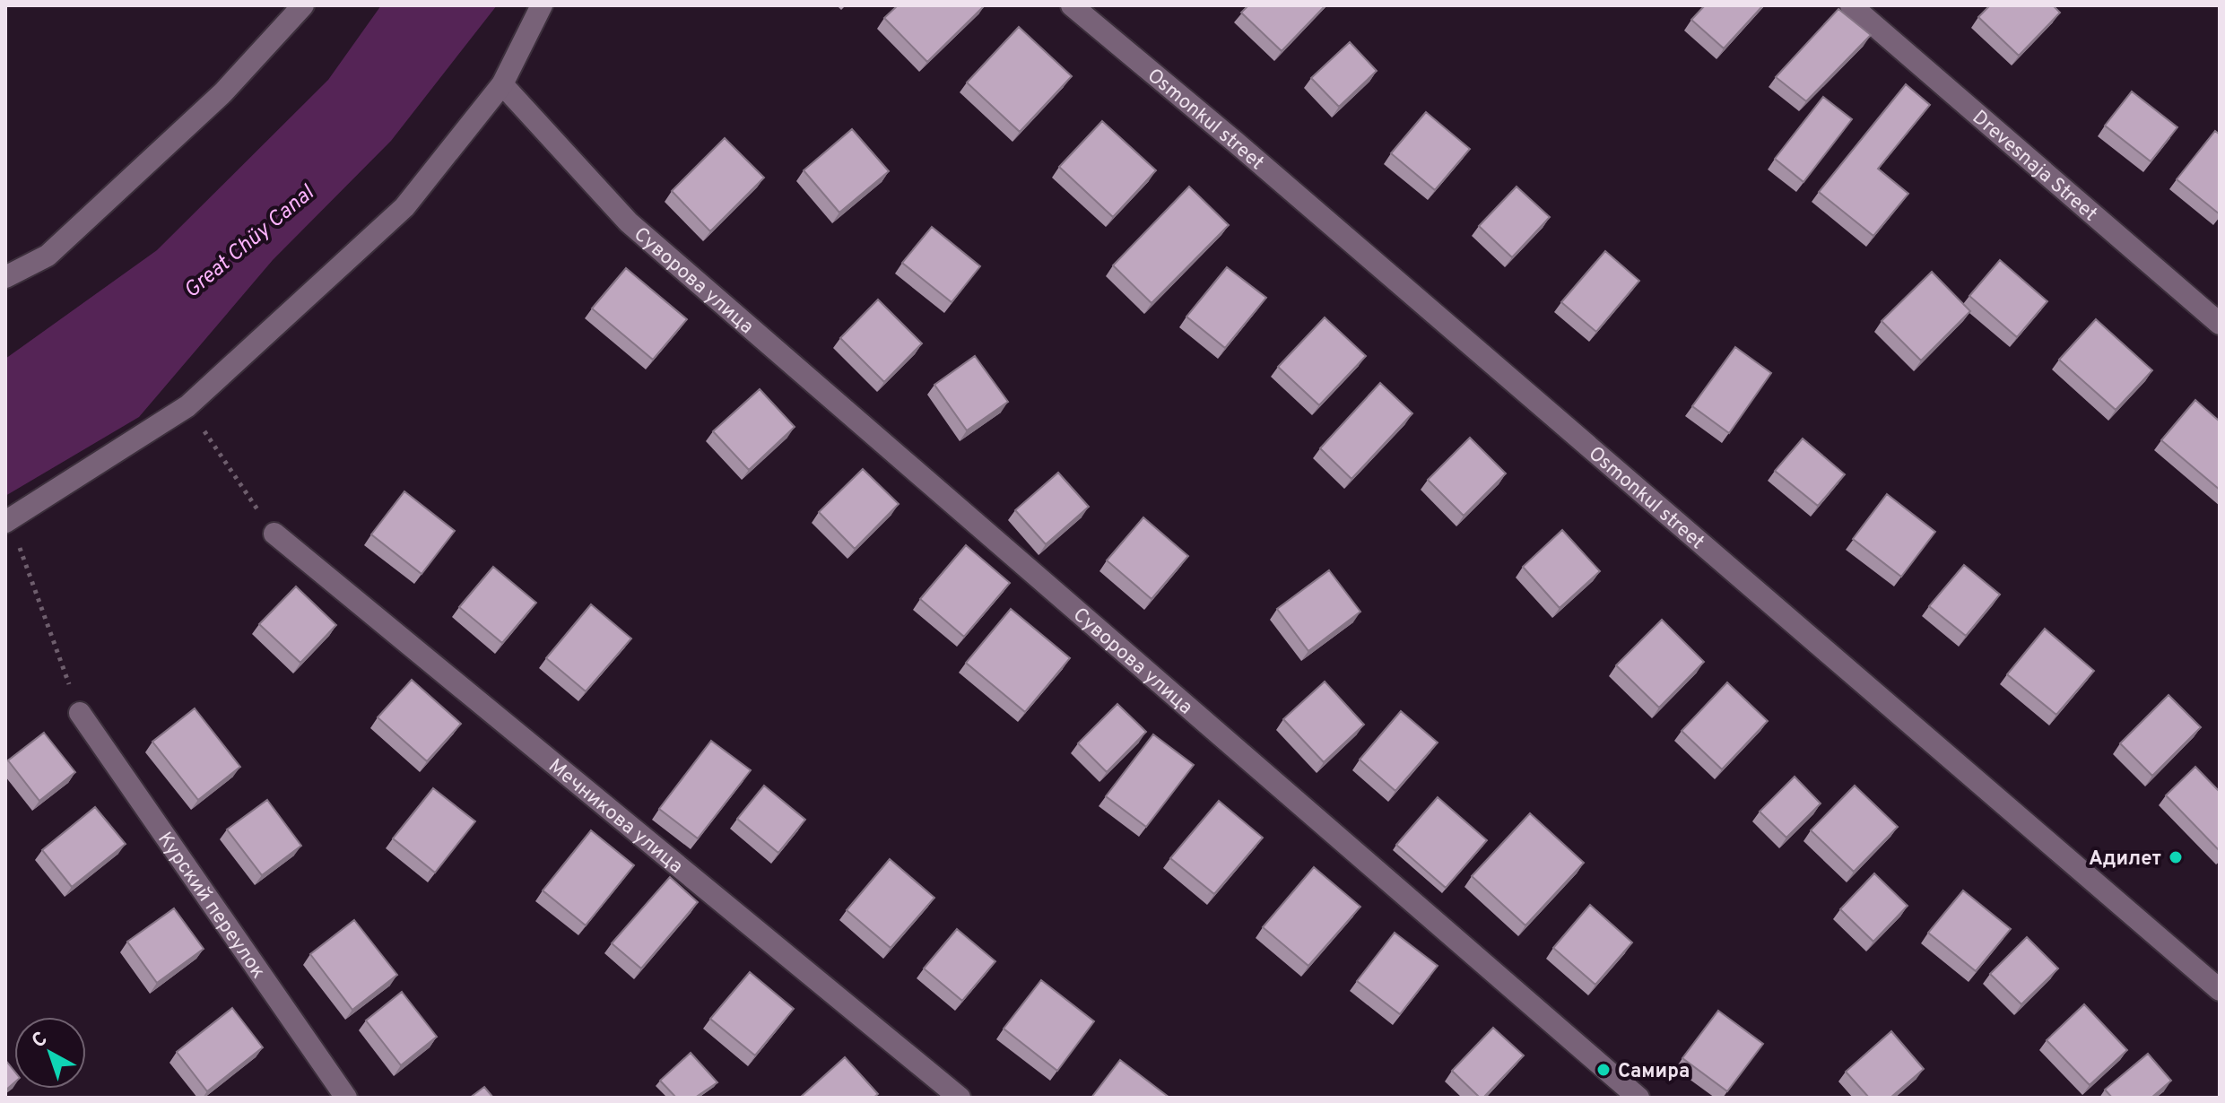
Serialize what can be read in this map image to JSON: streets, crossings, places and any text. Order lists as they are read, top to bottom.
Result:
{
  "streets": {
    "street": [
      "Osmonkul street",
      "Drevesnaja Street",
      "Суворова улица",
      "Мечникова улица",
      "Курский переулок"
    ]
  },
  "water": ["Great Chüy Canal"],
  "places": ["Адилет", "Самира"],
  "north": "top left"
}
